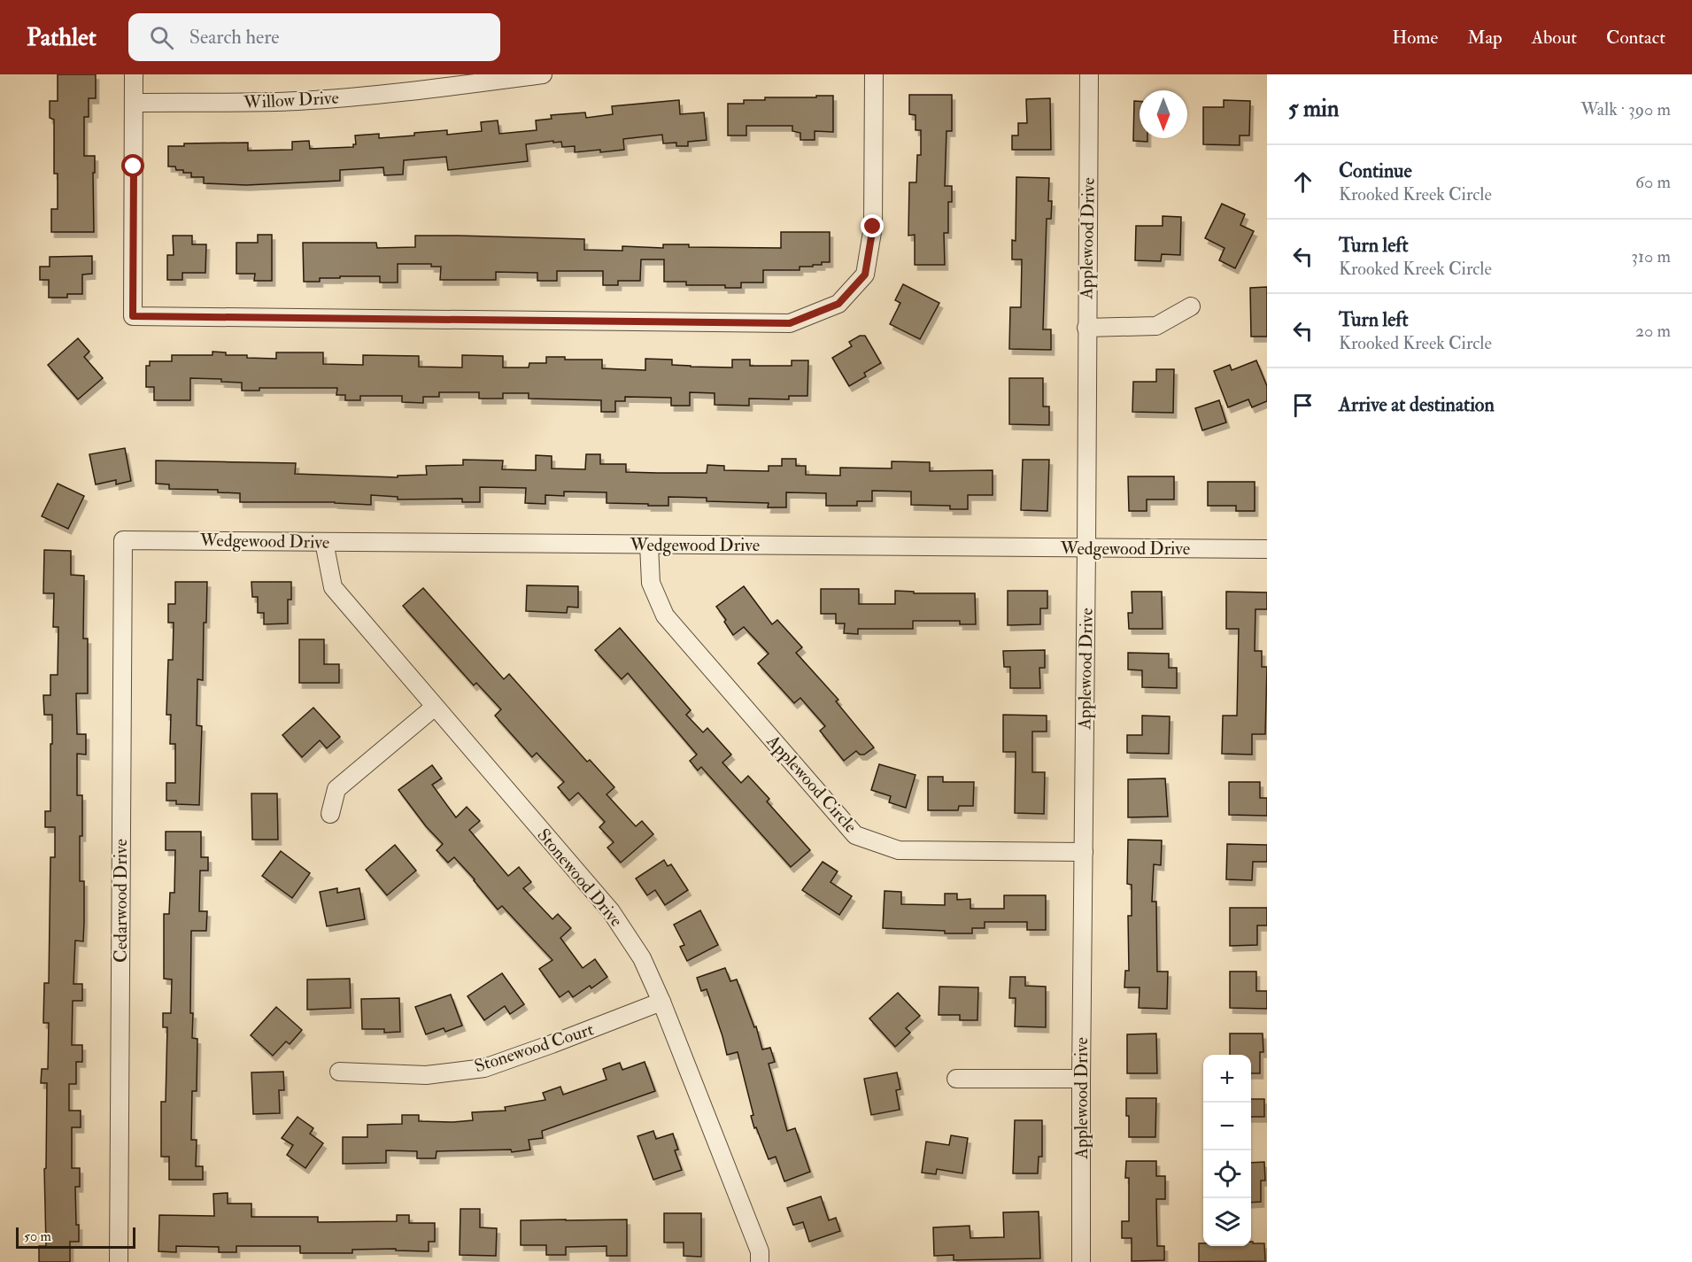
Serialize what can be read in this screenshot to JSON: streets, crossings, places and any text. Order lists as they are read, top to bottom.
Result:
{
  "streets": {
    "street": [
      "Willow Drive",
      "Applewood Drive",
      "Wedgewood Drive",
      "Applewood Circle",
      "Stonewood Drive",
      "Cedarwood Drive",
      "Stonewood Court"
    ]
  },
  "crossings": [
    ["Applewood Drive", "Wedgewood Drive"],
    ["Applewood Drive", "Applewood Circle"],
    ["Wedgewood Drive", "Applewood Circle"],
    ["Wedgewood Drive", "Stonewood Drive"],
    ["Wedgewood Drive", "Cedarwood Drive"],
    ["Stonewood Drive", "Stonewood Court"]
  ],
  "scale_bar": "50 m",
  "north": "bottom",
  "page": {
    "header": "Pathlet",
    "search": "Search here",
    "nav": [
      "Home",
      "Map",
      "About",
      "Contact"
    ],
    "heading": ["5 min", "Walk · 390 m"],
    "list": [
      ["Continue", "Krooked Kreek Circle", "60 m"],
      ["Turn left", "Krooked Kreek Circle", "310 m"],
      ["Turn left", "Krooked Kreek Circle", "20 m"],
      "Arrive at destination"
    ],
    "map_buttons": ["+", "−"],
    "scale": "50 m"
  }
}
